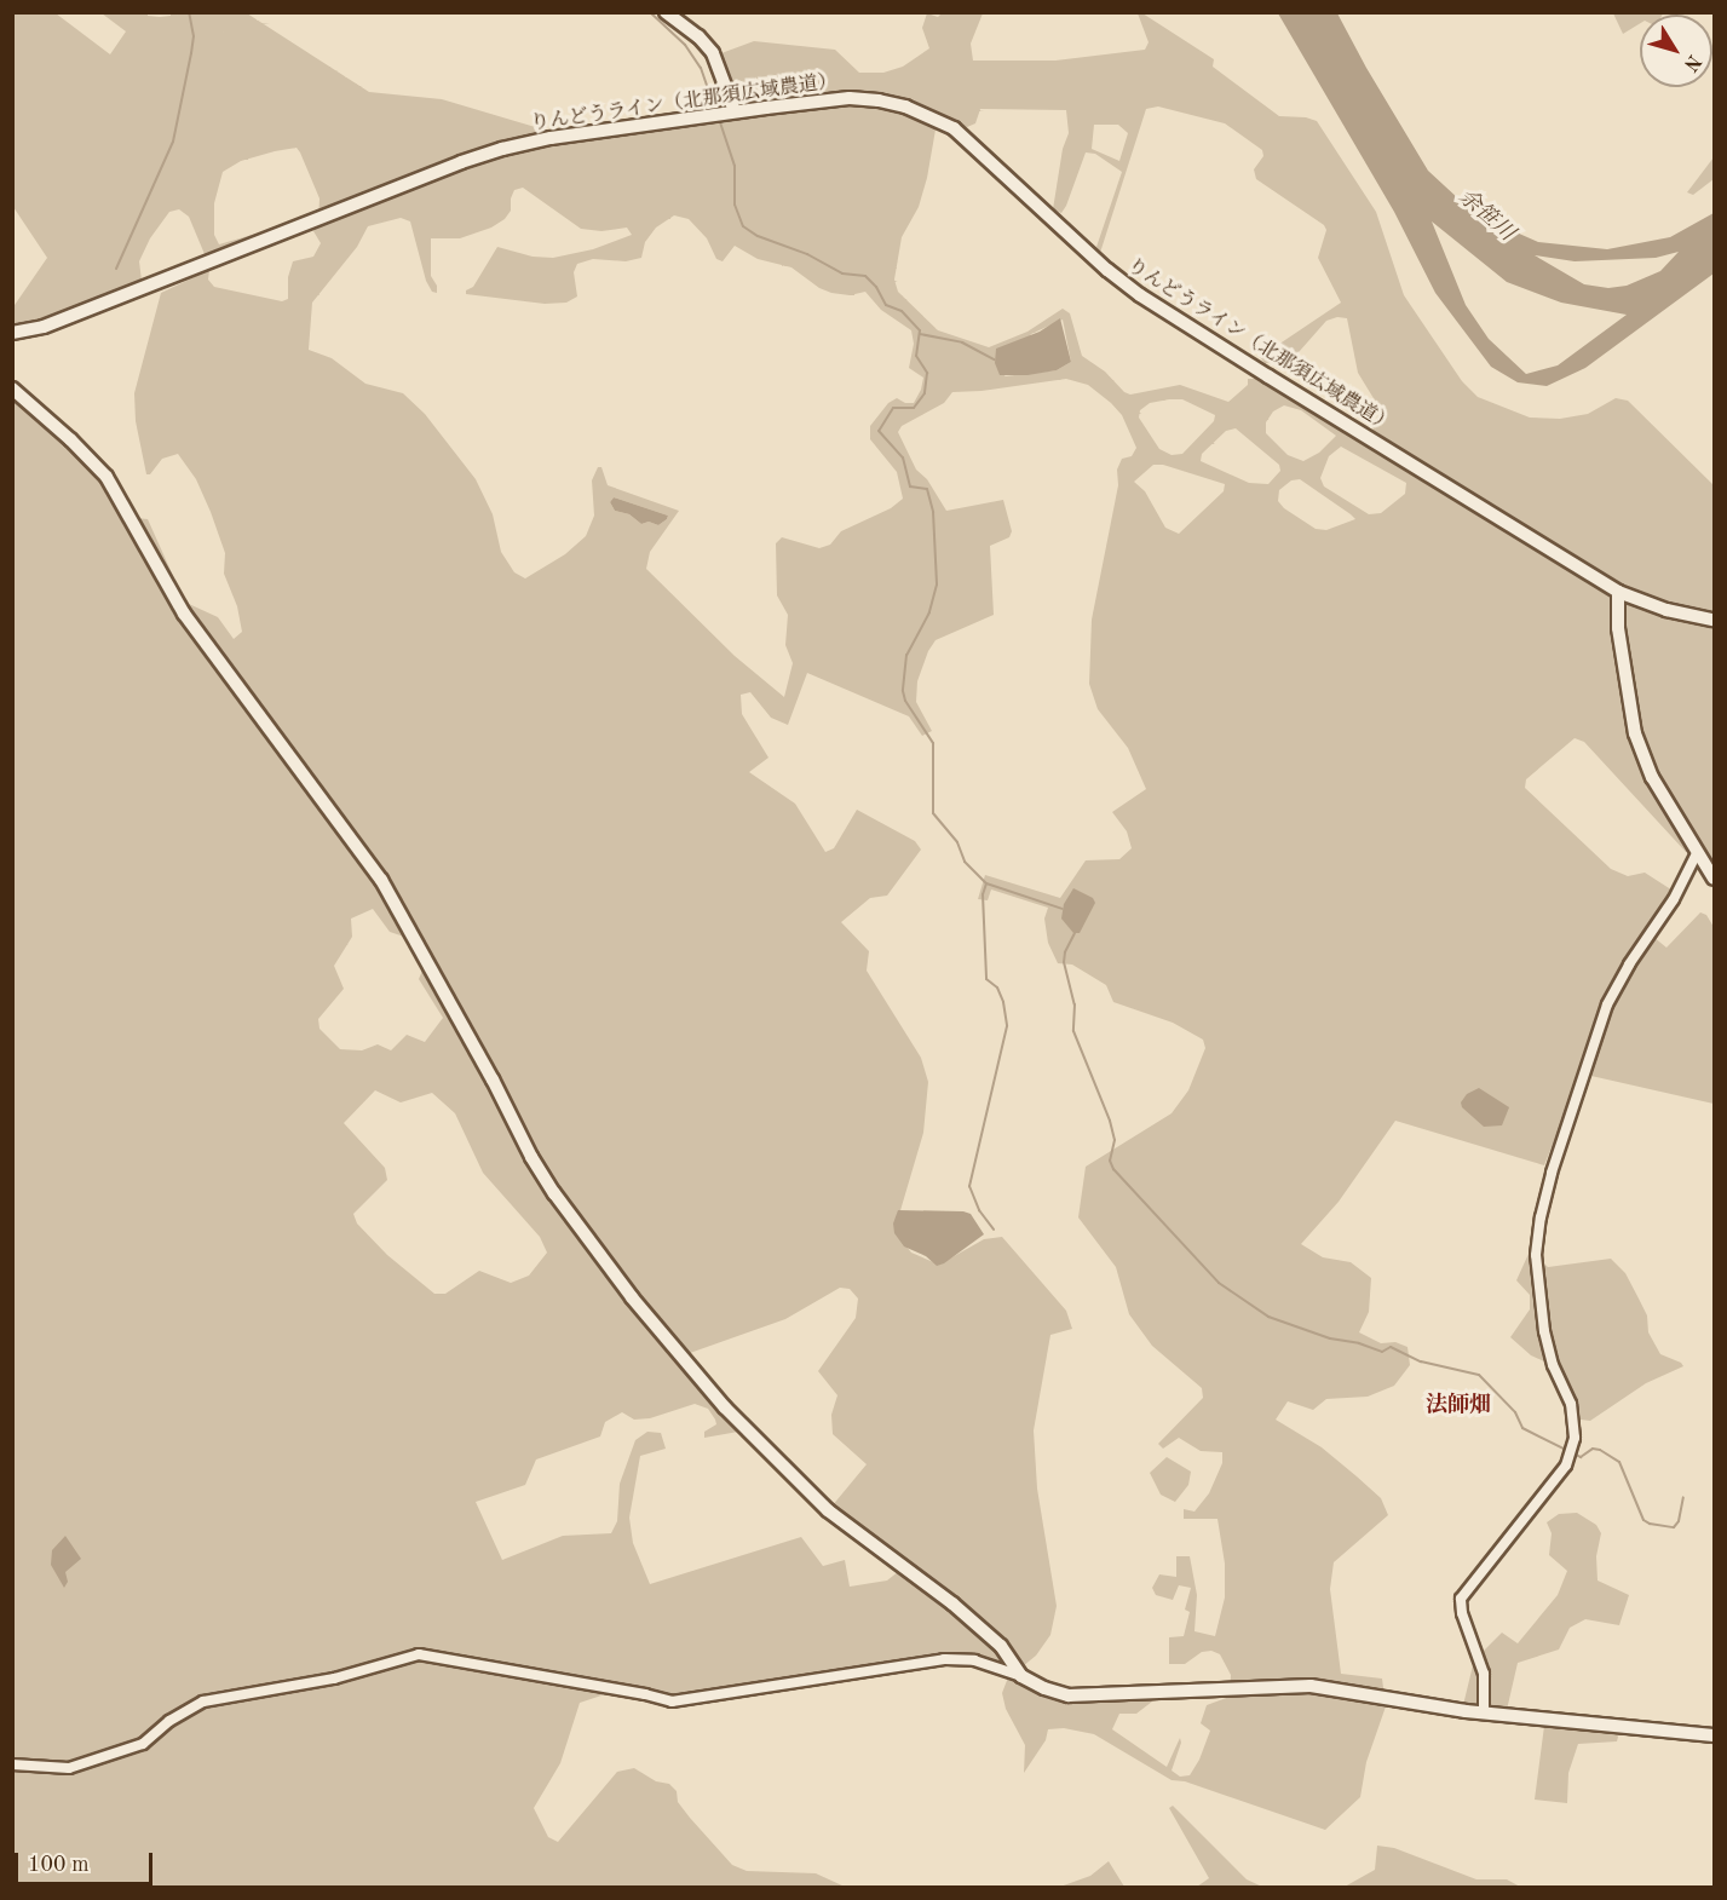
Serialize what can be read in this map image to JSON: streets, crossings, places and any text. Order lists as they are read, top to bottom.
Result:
{
  "streets": {
    "street": ["りんどうライン（北那須広域農道）"]
  },
  "districts": ["法師畑"],
  "water": ["余笹川"],
  "scale_bar": "100 m",
  "north": "bottom right"
}
